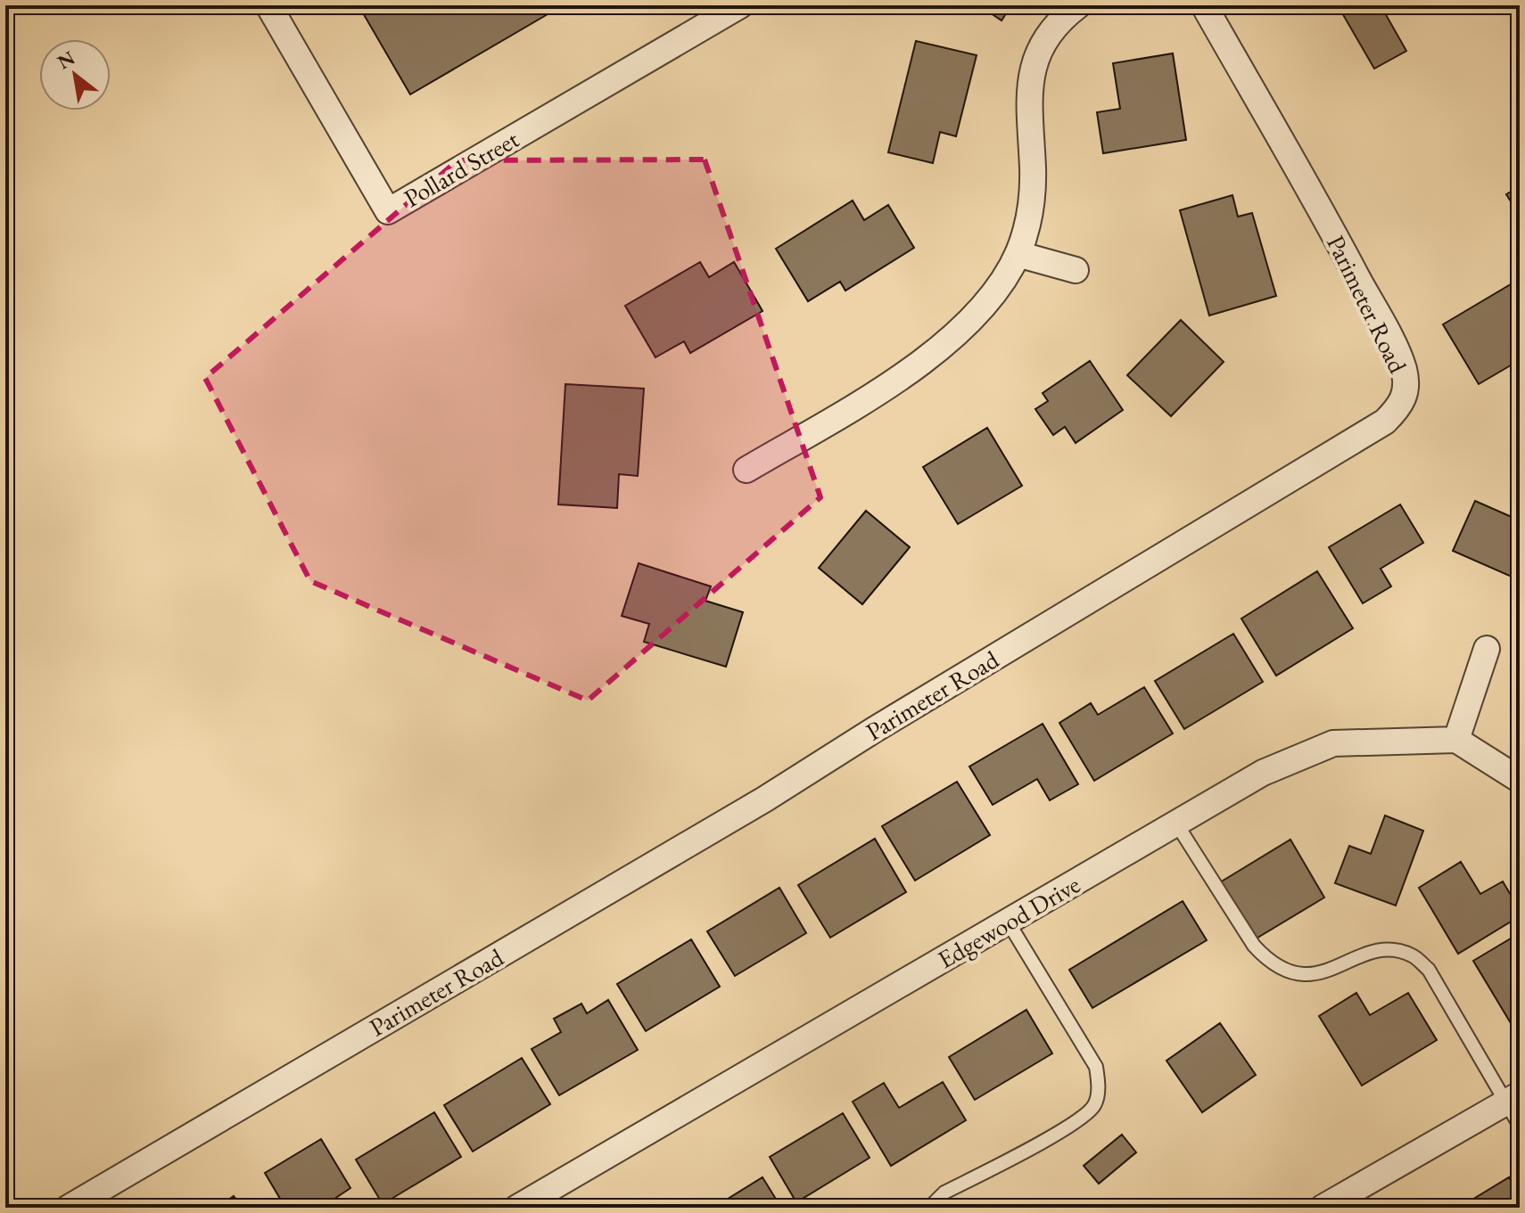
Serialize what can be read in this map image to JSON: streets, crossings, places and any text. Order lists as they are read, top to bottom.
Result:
{
  "streets": {
    "street": ["Pollard Street", "Parimeter Road", "Edgewood Drive"]
  },
  "north": "top left"
}
